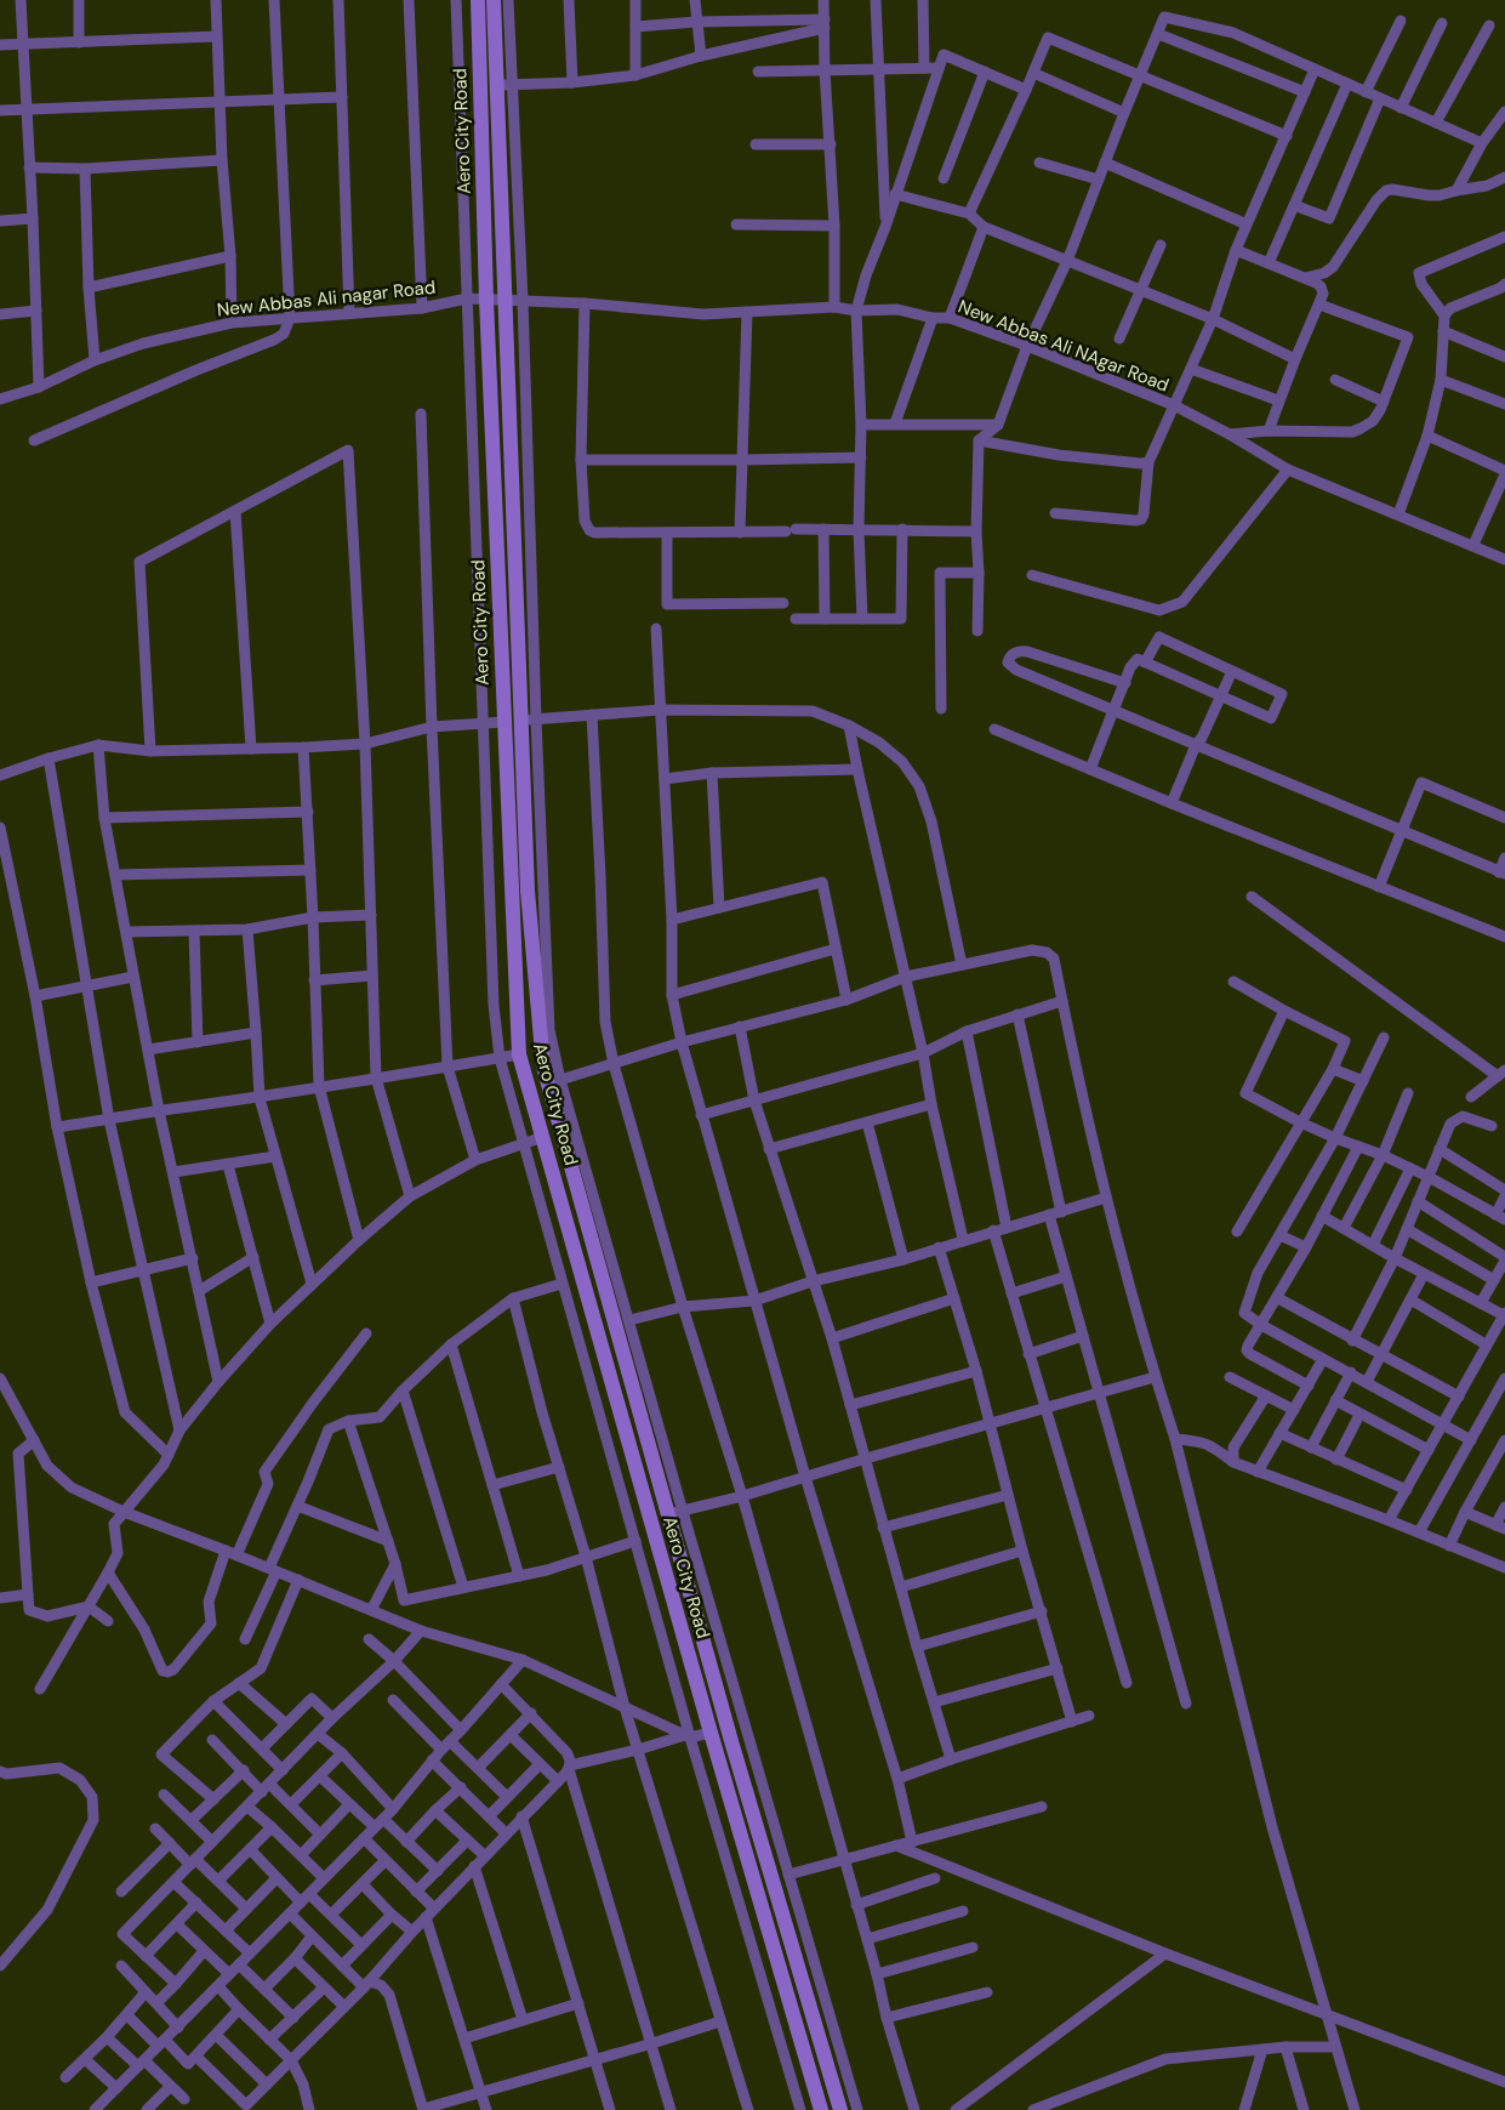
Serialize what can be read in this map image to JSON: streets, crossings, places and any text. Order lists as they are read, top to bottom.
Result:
{
  "streets": {
    "street": ["Aero City Road", "New Abbas Ali nagar Road", "New Abbas Ali NAgar Road"]
  },
  "crossings": [
    ["Aero City Road", "New Abbas Ali nagar Road"],
    ["Aero City Road", "New Abbas Ali NAgar Road"],
    ["New Abbas Ali nagar Road", "New Abbas Ali NAgar Road"]
  ]
}
